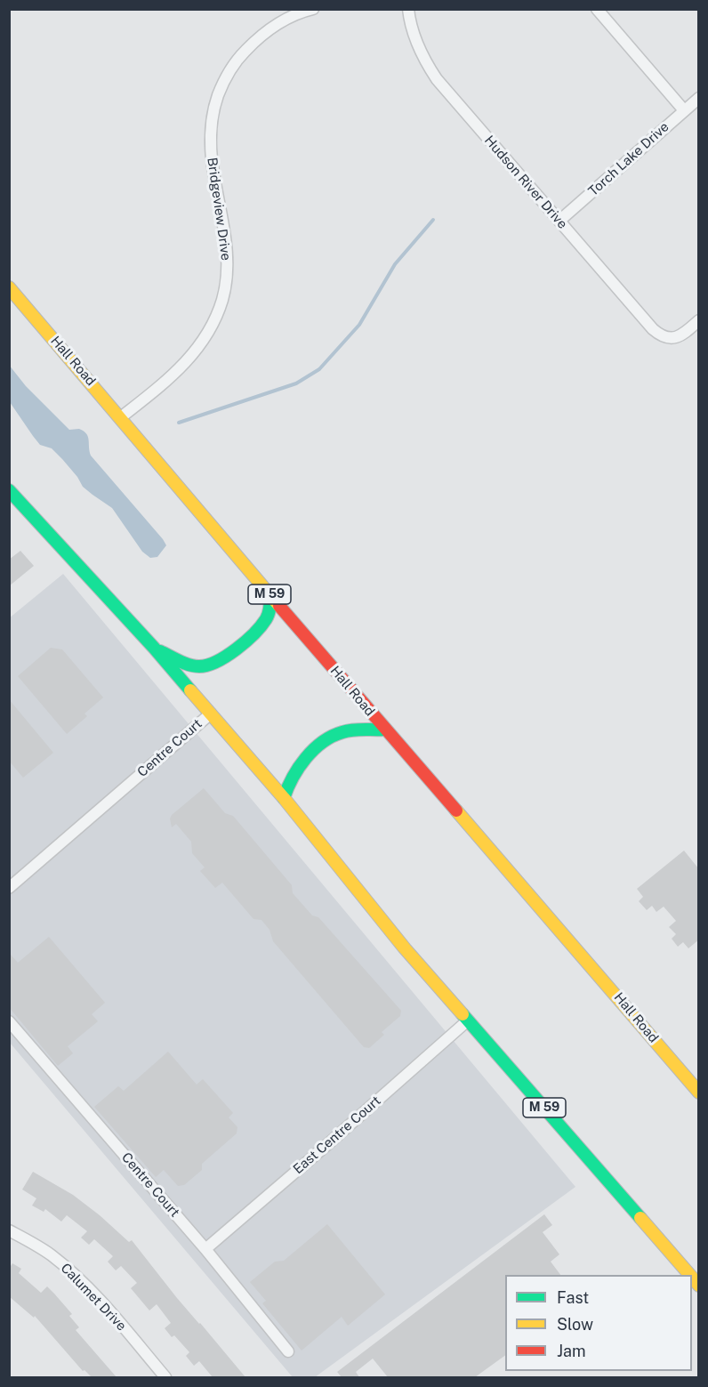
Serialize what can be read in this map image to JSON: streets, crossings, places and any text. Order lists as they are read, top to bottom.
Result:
{
  "streets": {
    "highway": ["Hall Road", "M 59"],
    "street": [
      "Torch Lake Drive",
      "Hudson River Drive",
      "Bridgeview Drive",
      "Centre Court",
      "East Centre Court",
      "Calumet Drive"
    ]
  },
  "crossings": [
    ["Torch Lake Drive", "Hudson River Drive"],
    ["Bridgeview Drive", "Hall Road"],
    ["M 59", "Centre Court"],
    ["M 59", "East Centre Court"],
    ["Centre Court", "East Centre Court"]
  ],
  "legend": ["Fast", "Slow", "Jam"]
}
